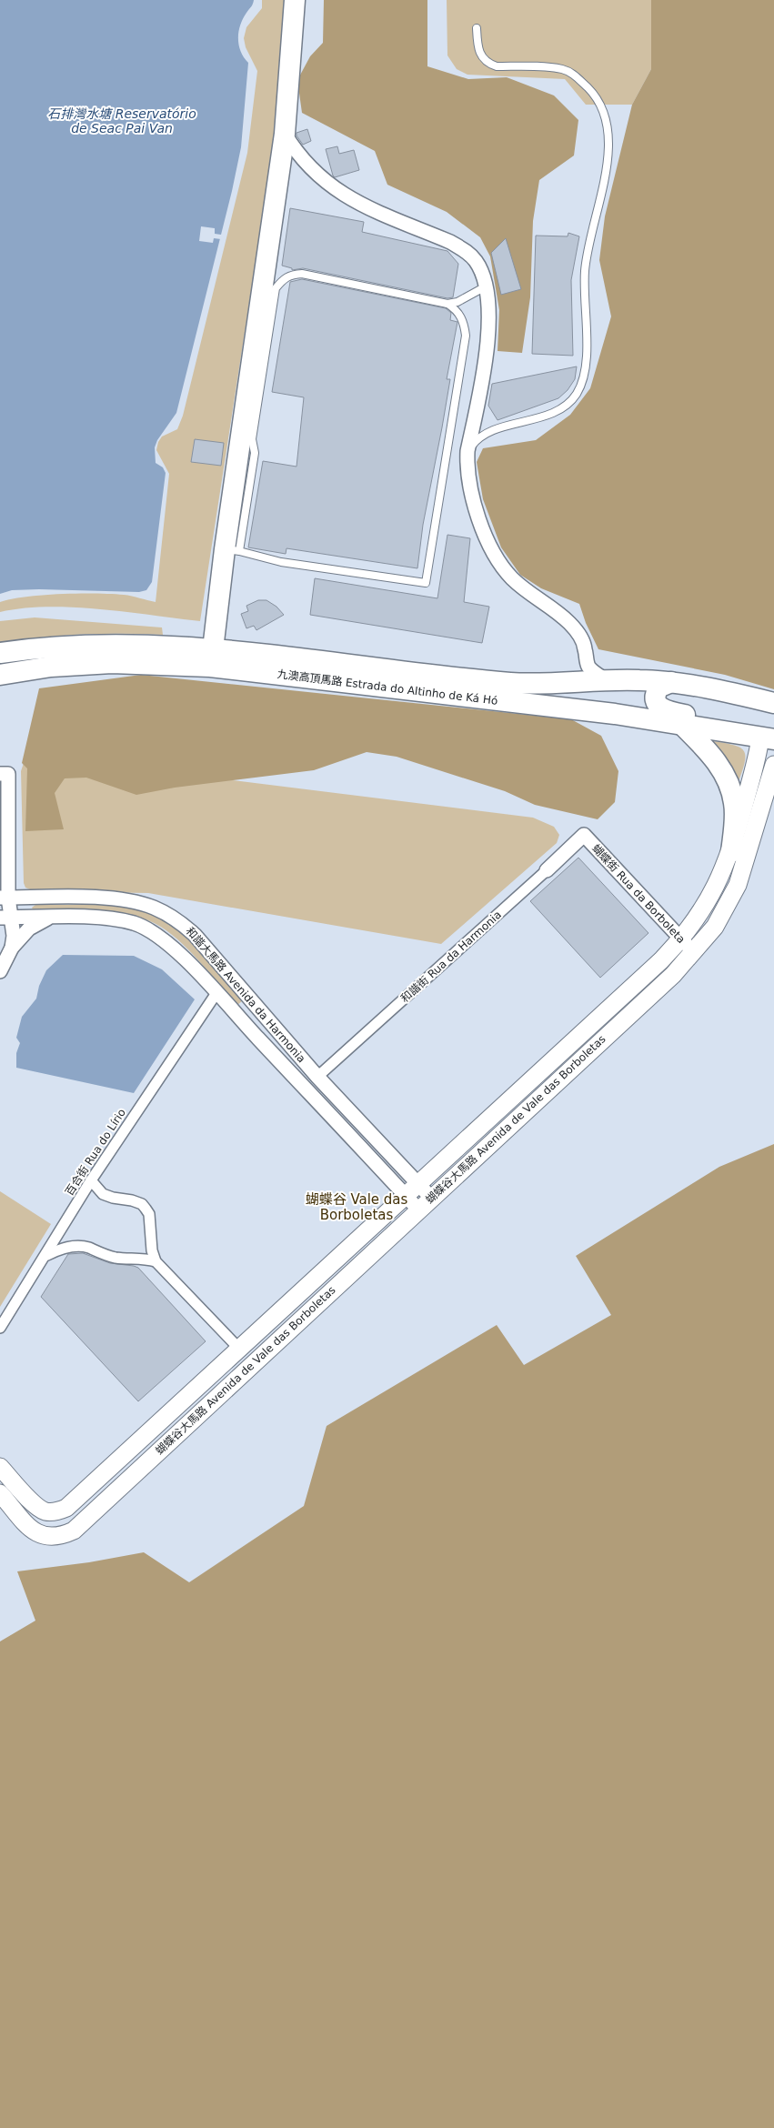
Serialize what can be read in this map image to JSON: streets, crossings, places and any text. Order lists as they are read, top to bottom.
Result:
{
  "streets": {
    "main road": ["九澳高頂馬路 Estrada do Altinho de Ká Hó"],
    "street": [
      "蝴蝶街 Rua da Borboleta",
      "和諧街 Rua da Harmonia",
      "和諧大馬路 Avenida da Harmonia",
      "蝴蝶谷大馬路 Avenida de Vale das Borboletas",
      "百合街 Rua do Lírio"
    ]
  },
  "crossings": [
    ["九澳高頂馬路 Estrada do Altinho de Ká Hó", "蝴蝶谷大馬路 Avenida de Vale das Borboletas"],
    ["蝴蝶街 Rua da Borboleta", "和諧街 Rua da Harmonia"],
    ["蝴蝶街 Rua da Borboleta", "蝴蝶谷大馬路 Avenida de Vale das Borboletas"],
    ["和諧街 Rua da Harmonia", "和諧大馬路 Avenida da Harmonia"],
    ["和諧大馬路 Avenida da Harmonia", "蝴蝶谷大馬路 Avenida de Vale das Borboletas"],
    ["和諧大馬路 Avenida da Harmonia", "百合街 Rua do Lírio"]
  ],
  "districts": ["蝴蝶谷 Vale das Borboletas"],
  "water": ["石排灣水塘 Reservatório de Seac Pai Van"]
}
